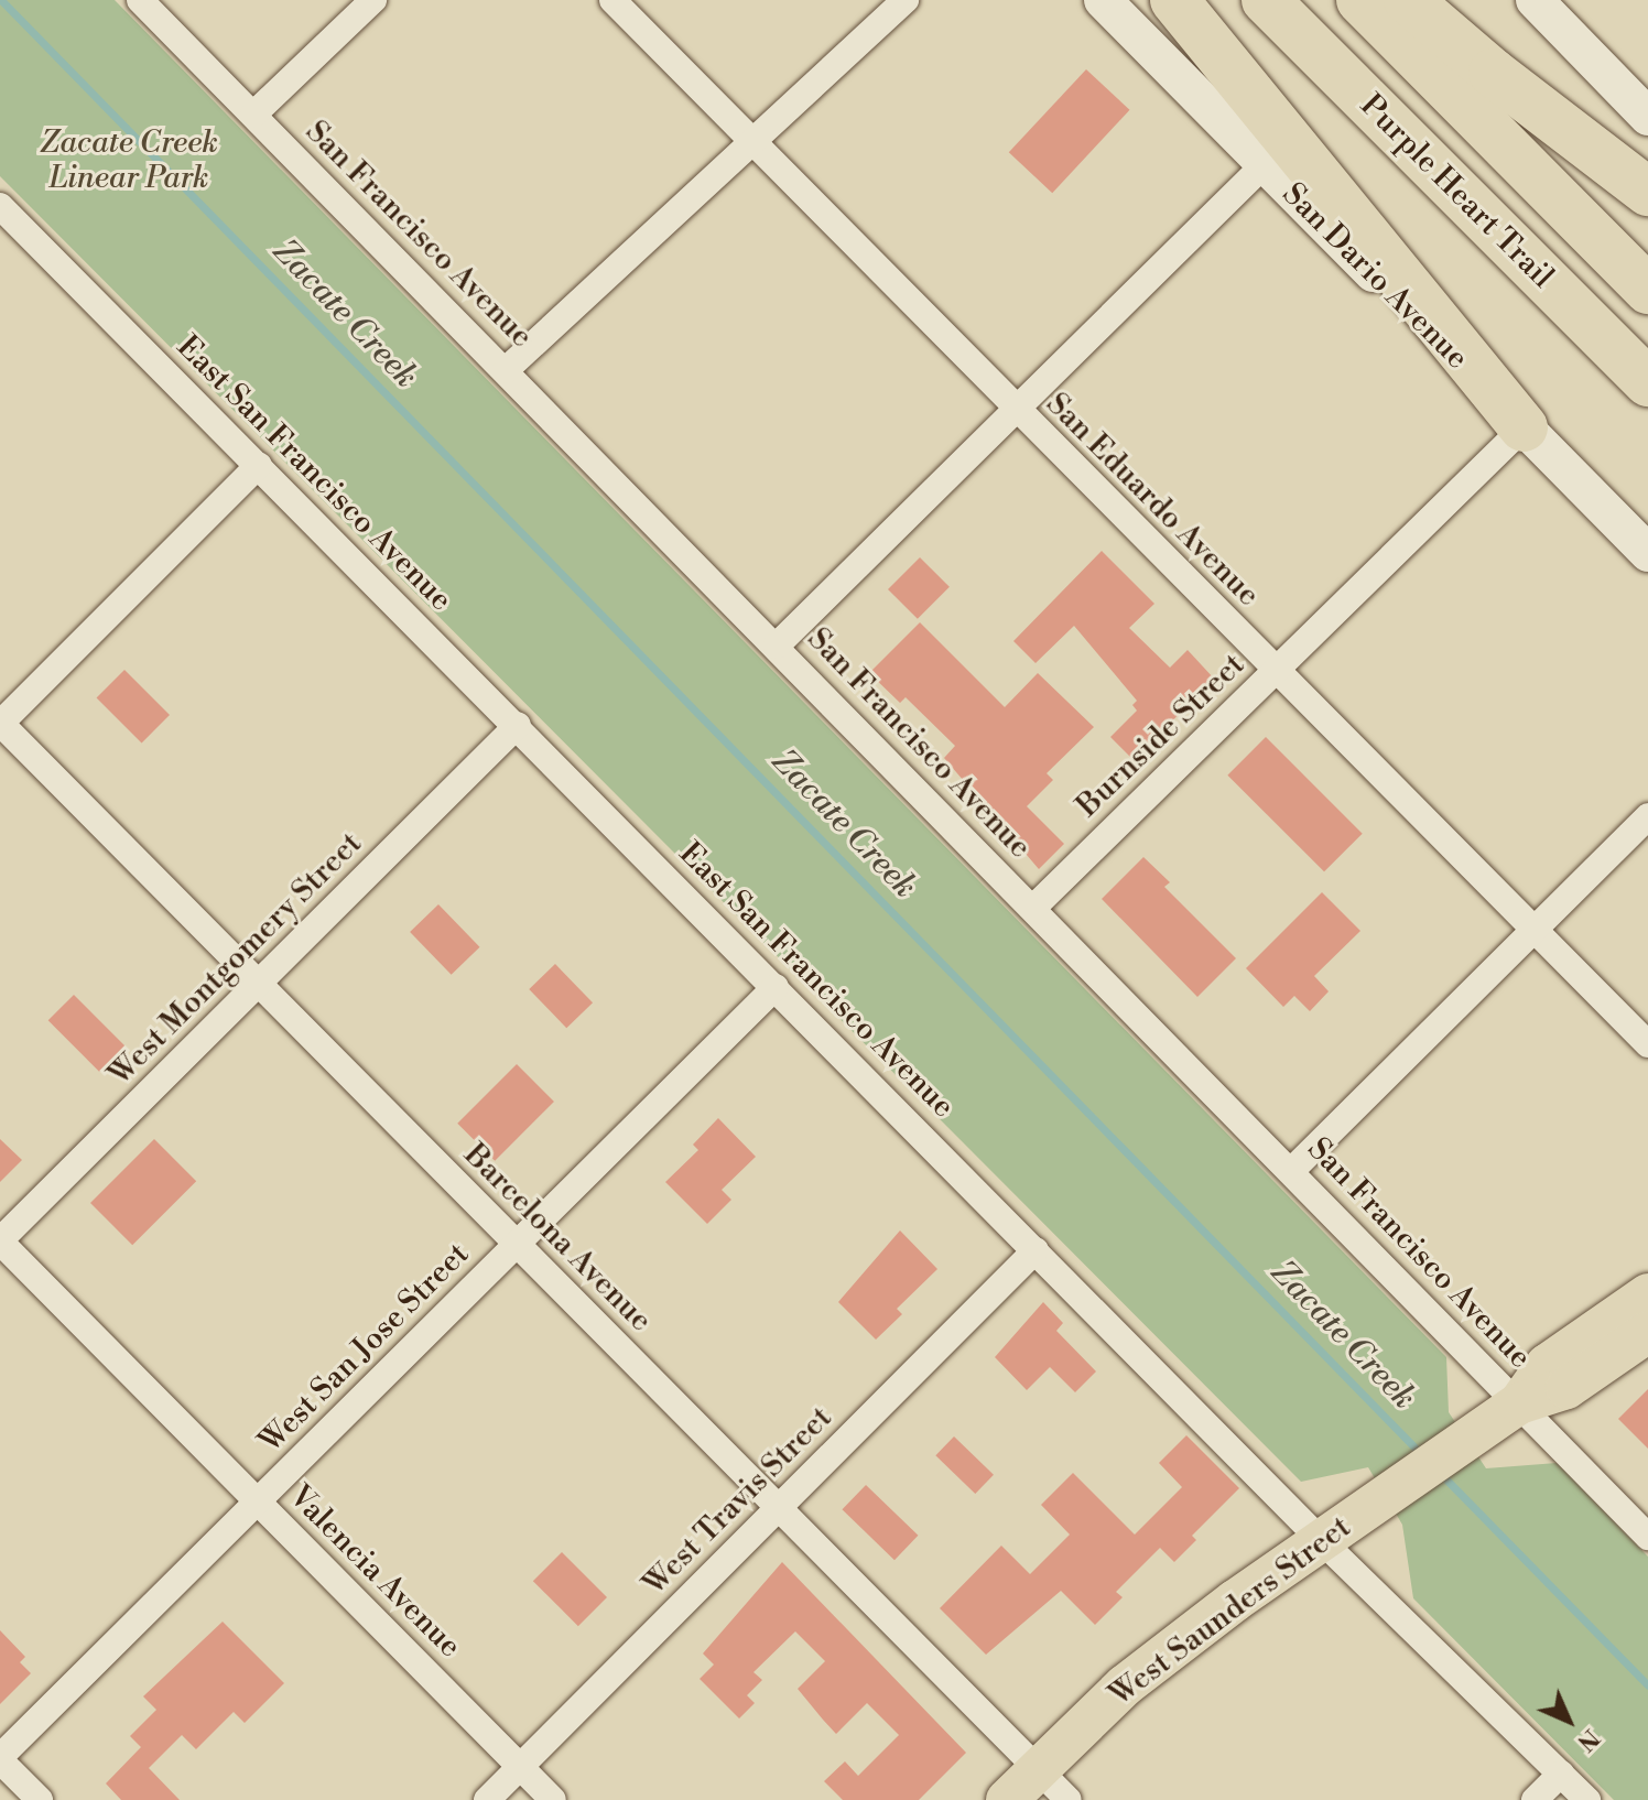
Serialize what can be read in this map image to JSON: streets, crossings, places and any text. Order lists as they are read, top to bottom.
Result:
{
  "streets": {
    "highway": ["Purple Heart Trail"],
    "main road": ["San Dario Avenue", "West Saunders Street"],
    "street": [
      "San Francisco Avenue",
      "East San Francisco Avenue",
      "San Eduardo Avenue",
      "Burnside Street",
      "West Montgomery Street",
      "Barcelona Avenue",
      "West San Jose Street",
      "West Travis Street",
      "Valencia Avenue"
    ]
  },
  "crossings": [
    ["San Francisco Avenue", "Burnside Street"],
    ["San Francisco Avenue", "West Saunders Street"],
    ["San Dario Avenue", "Burnside Street"],
    ["East San Francisco Avenue", "West Montgomery Street"],
    ["East San Francisco Avenue", "West San Jose Street"],
    ["East San Francisco Avenue", "West Travis Street"],
    ["East San Francisco Avenue", "West Saunders Street"],
    ["San Eduardo Avenue", "Burnside Street"],
    ["West Montgomery Street", "Barcelona Avenue"],
    ["West Montgomery Street", "Valencia Avenue"],
    ["Barcelona Avenue", "West San Jose Street"],
    ["Barcelona Avenue", "West Travis Street"],
    ["Barcelona Avenue", "West Saunders Street"],
    ["West San Jose Street", "Valencia Avenue"],
    ["West Travis Street", "Valencia Avenue"]
  ],
  "water": ["Zacate Creek"],
  "parks": ["Zacate Creek Linear Park"],
  "north": "bottom right"
}
